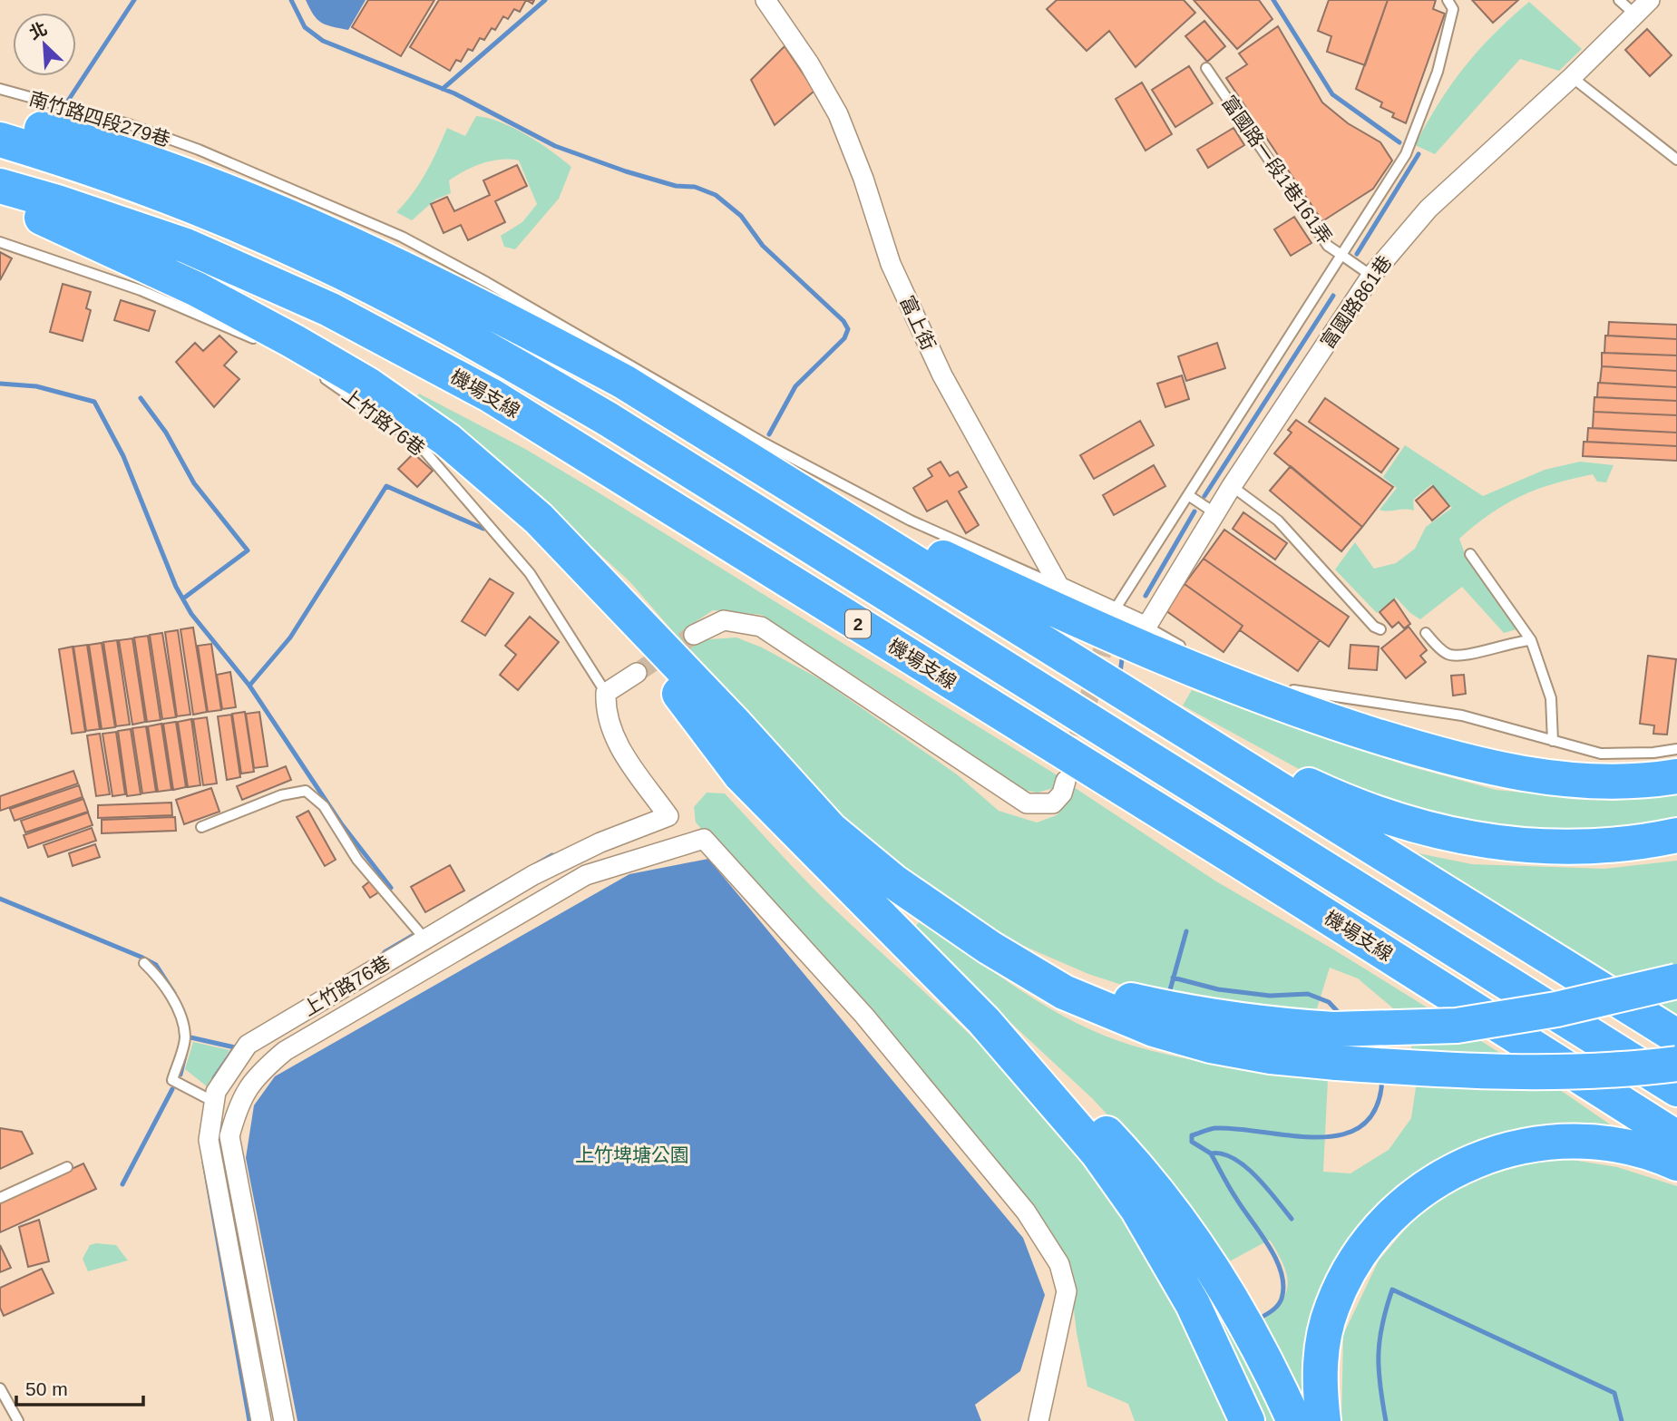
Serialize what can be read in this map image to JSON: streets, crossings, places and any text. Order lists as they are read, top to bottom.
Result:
{
  "streets": {
    "highway": ["機場支線", "2"],
    "street": ["富國路861巷", "富上街", "上竹路76巷"],
    "lane": ["南竹路四段279巷", "富國路一段1巷161弄"]
  },
  "crossings": [
    ["南竹路四段279巷", "富上街"]
  ],
  "parks": ["上竹埤塘公園"],
  "scale_bar": "50 m",
  "north": "top left"
}
